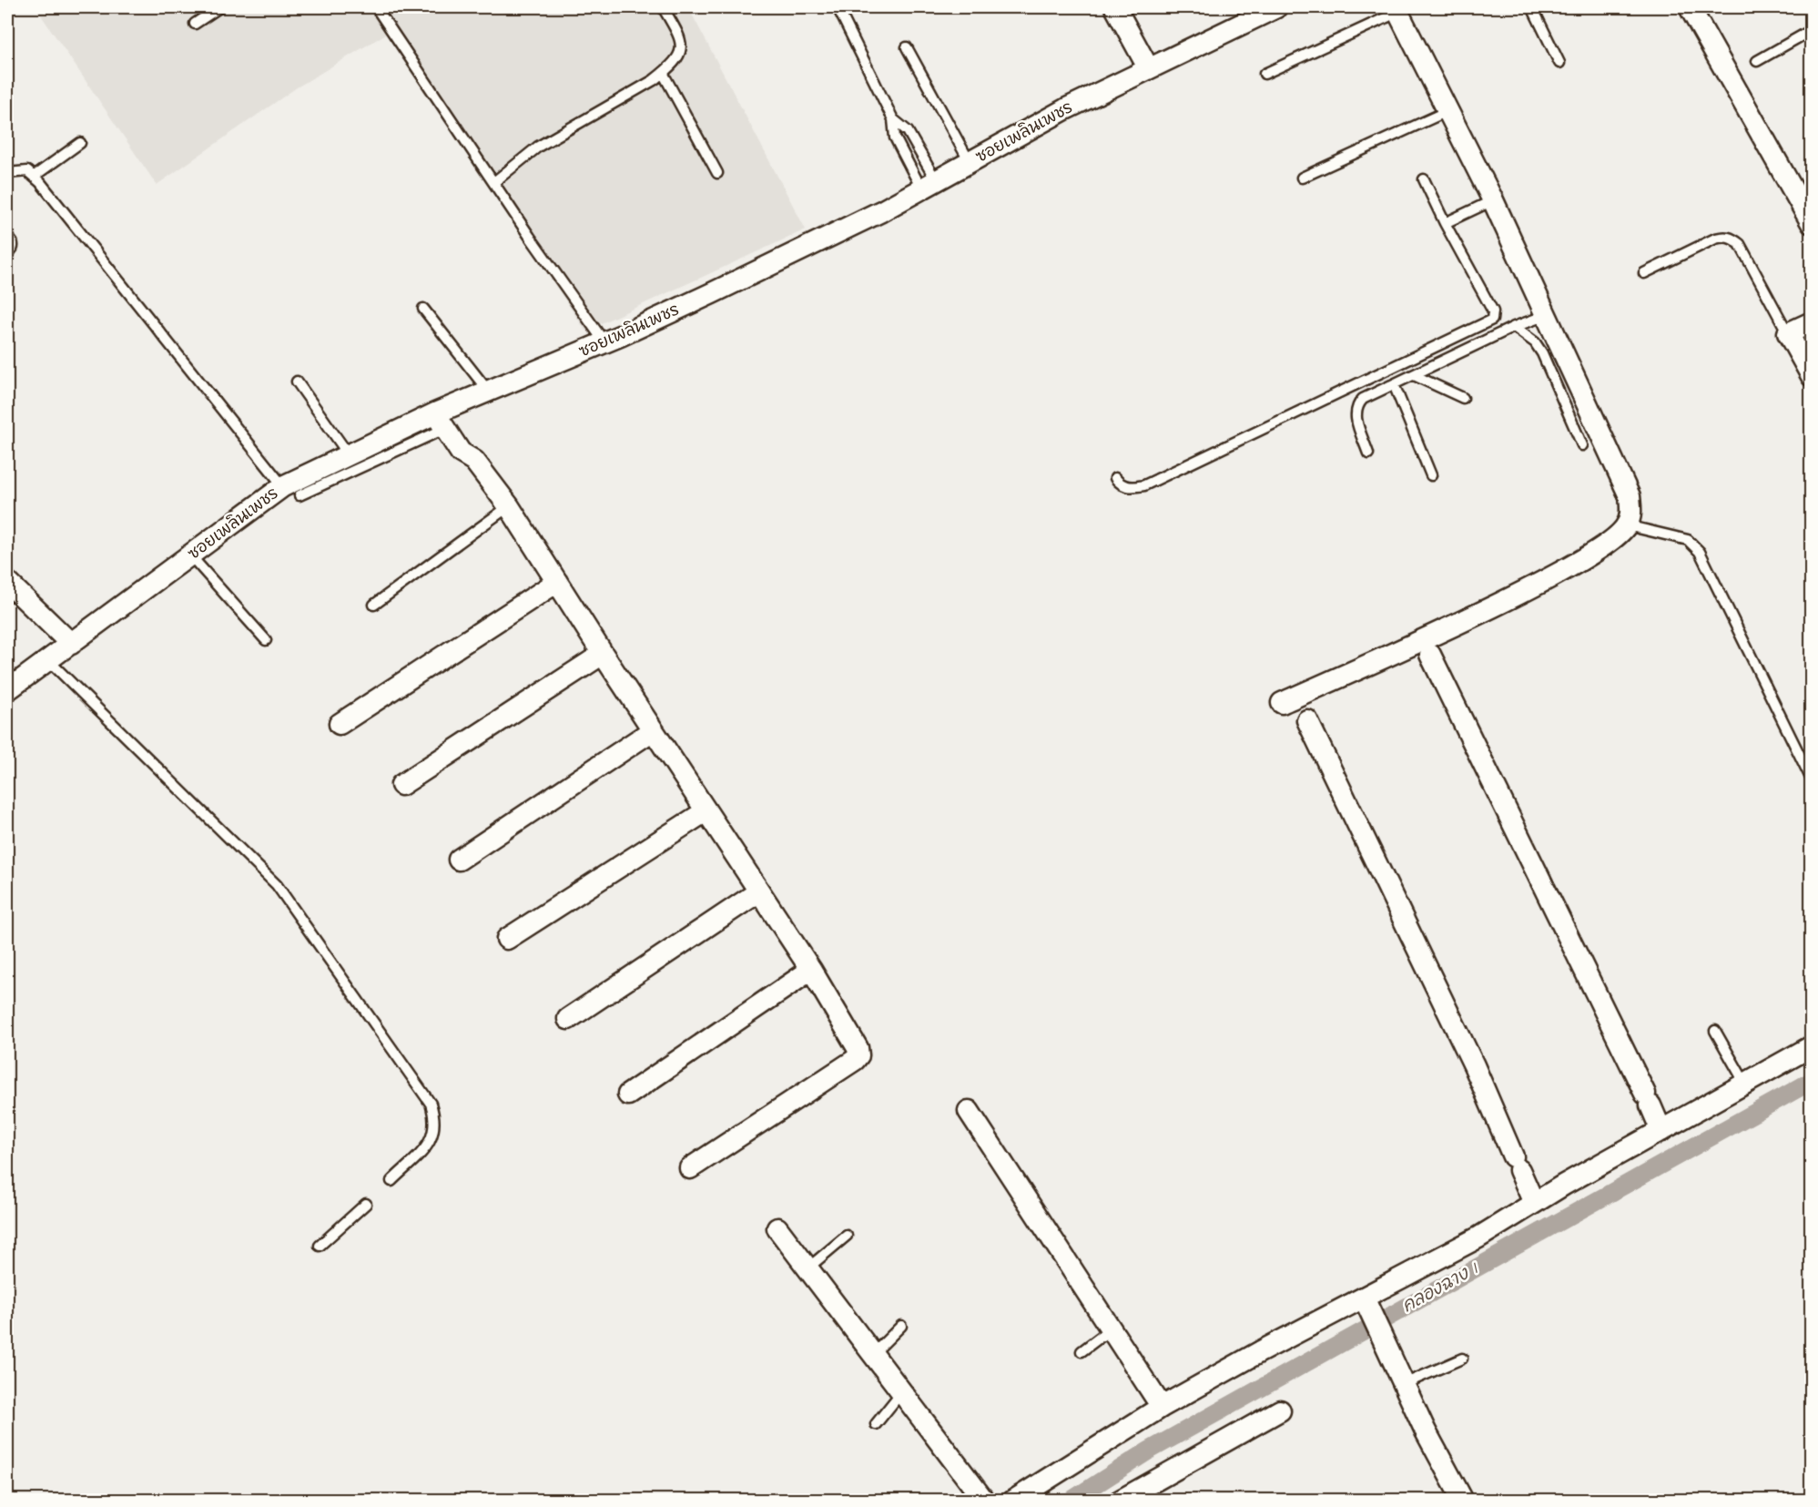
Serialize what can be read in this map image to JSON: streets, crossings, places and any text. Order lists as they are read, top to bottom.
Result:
{
  "streets": {
    "street": ["ซอยเพลินเพชร"]
  },
  "water": ["คลองฉาง 1"]
}
